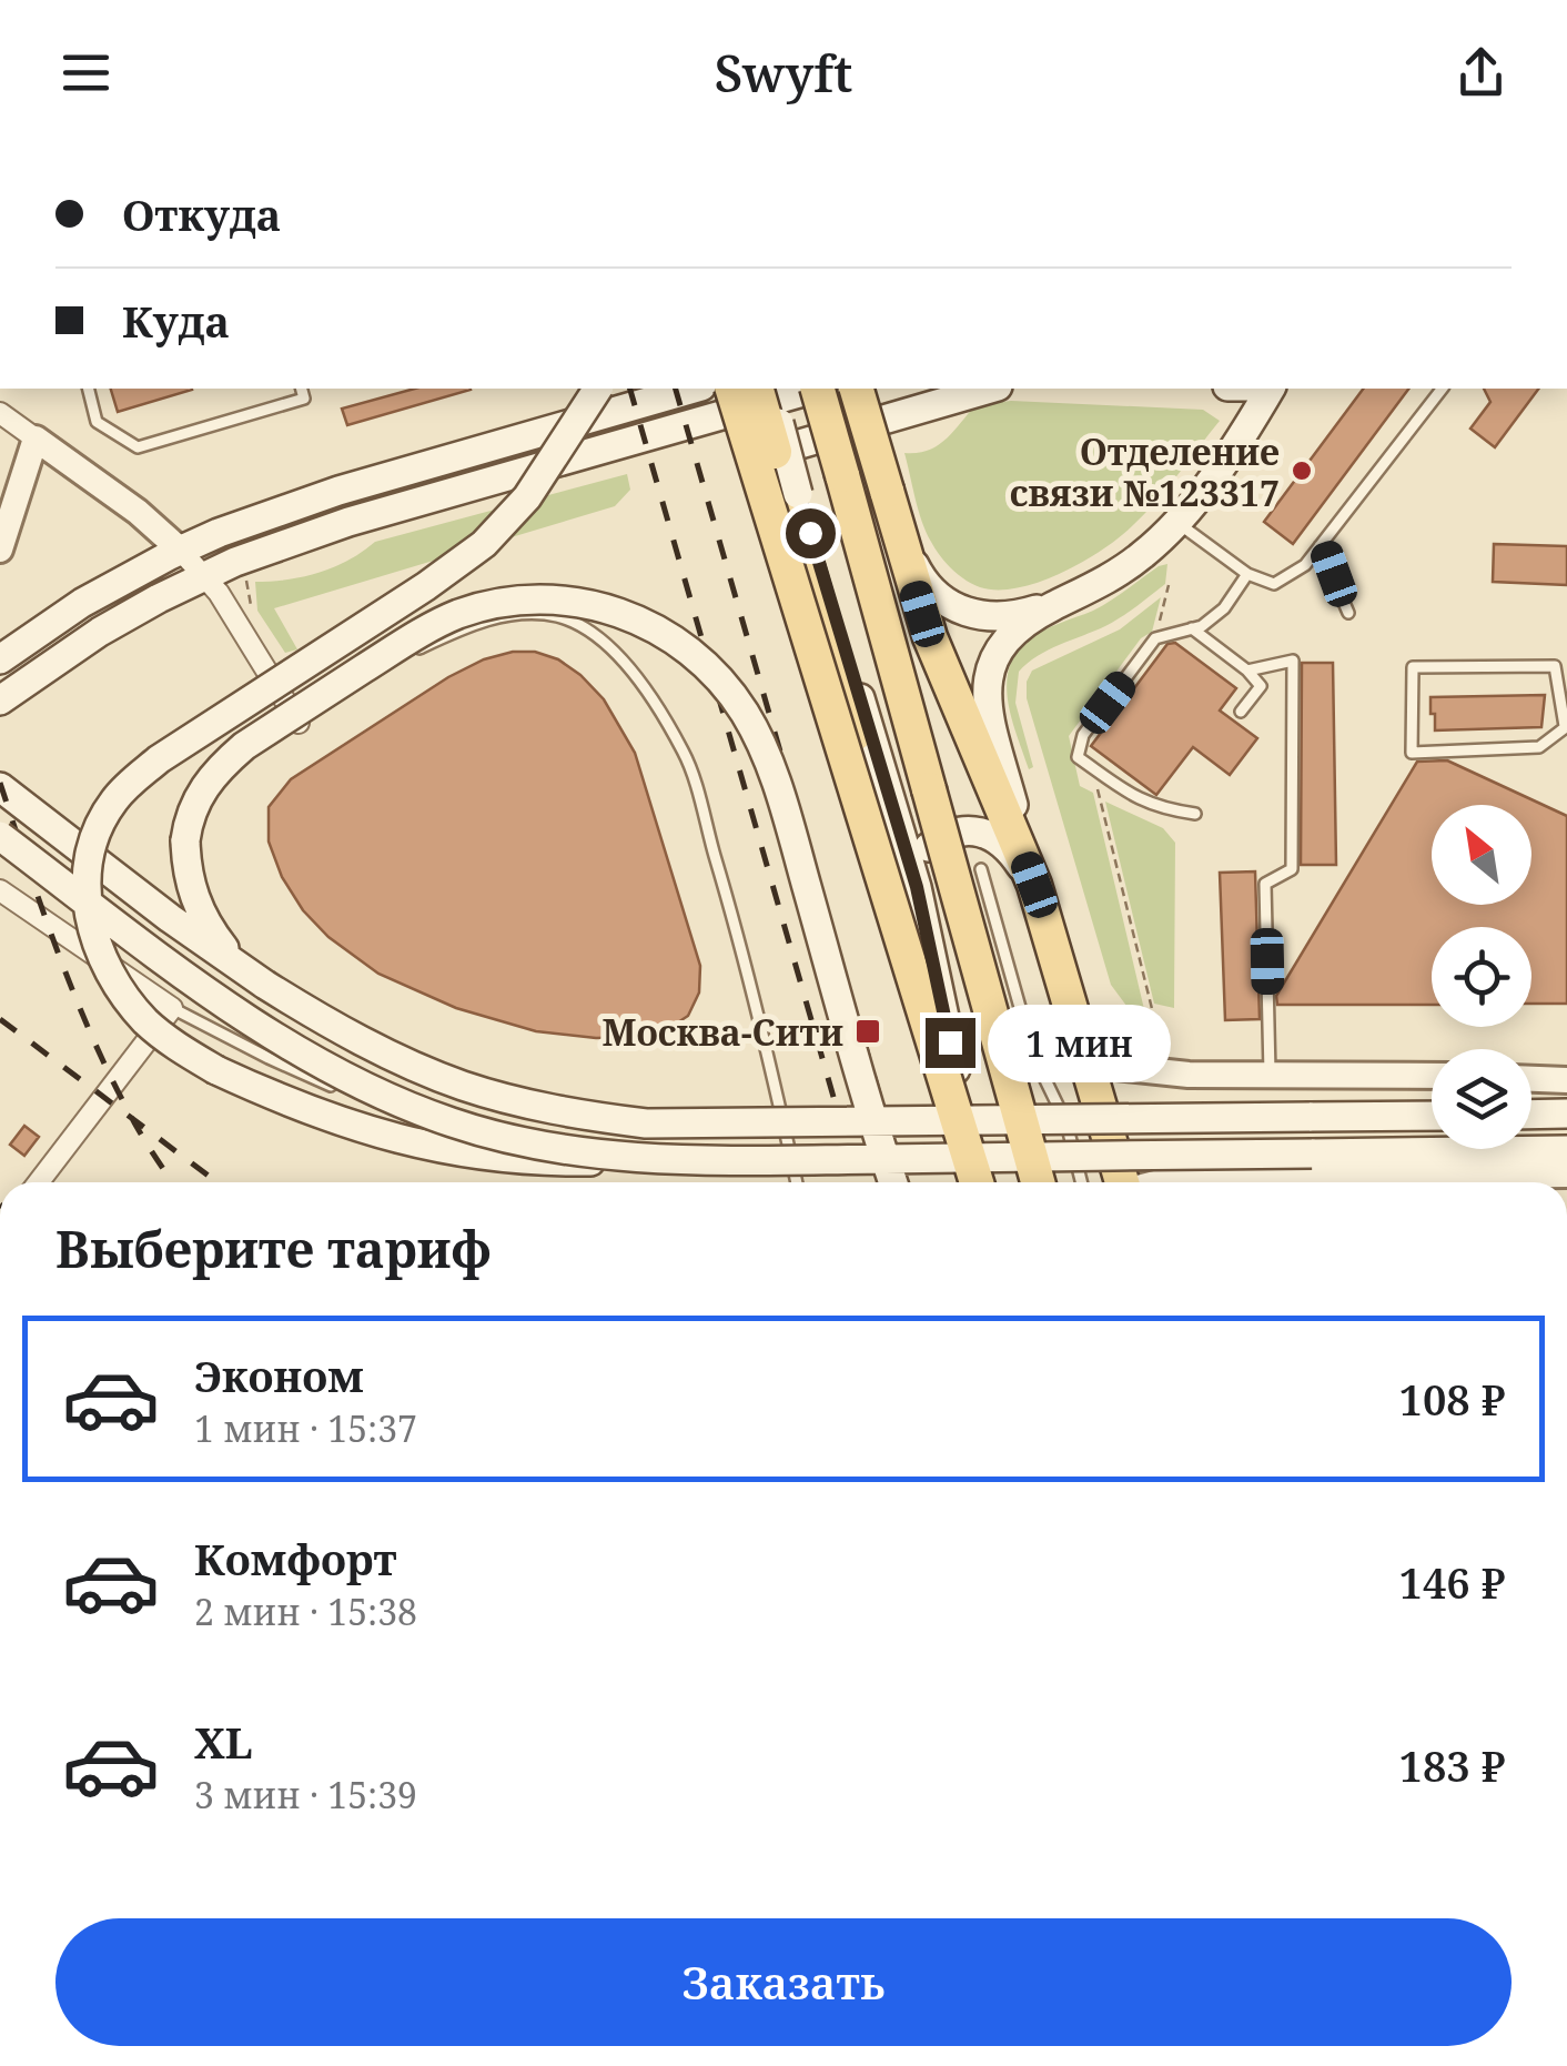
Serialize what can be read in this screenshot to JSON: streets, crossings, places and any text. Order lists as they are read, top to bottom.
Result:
{
  "places": {
    "other": ["Отделение связи №123317"],
    "transit": ["Москва-Сити"]
  },
  "north": "top left",
  "page": {
    "header": "Swyft",
    "banner": ["Откуда", "Куда"],
    "bubble": "1 мин",
    "heading": "Выберите тариф",
    "list": [
      {
        "name": "Эконом",
        "note": "1 мин · 15:37",
        "value": "108 ₽"
      },
      {
        "name": "Комфорт",
        "note": "2 мин · 15:38",
        "value": "146 ₽"
      },
      {
        "name": "XL",
        "note": "3 мин · 15:39",
        "value": "183 ₽"
      }
    ],
    "buttons": "Заказать"
  }
}
